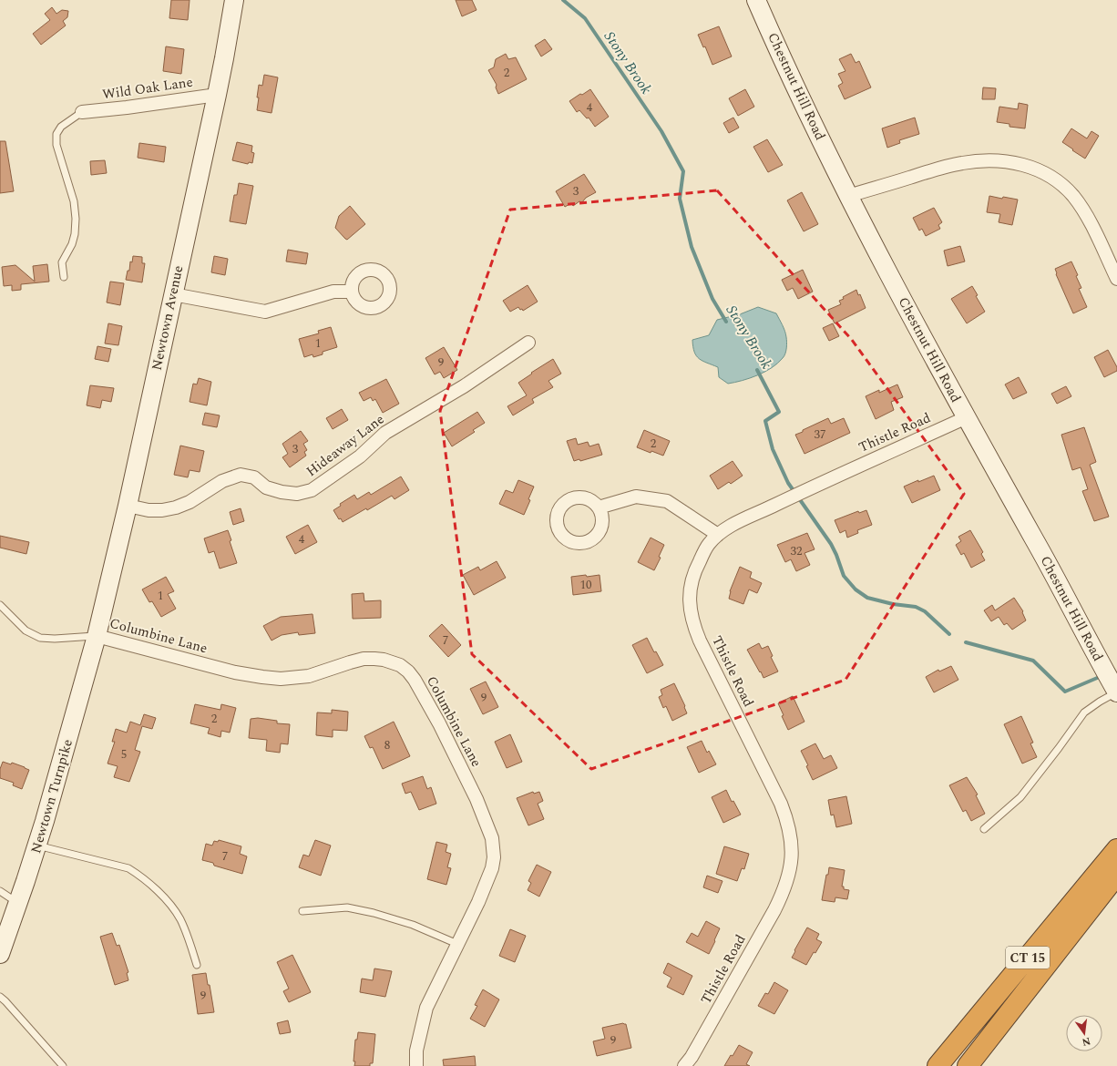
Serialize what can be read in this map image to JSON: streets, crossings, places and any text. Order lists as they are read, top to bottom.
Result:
{
  "streets": {
    "highway": ["CT 15"],
    "street": [
      "Chestnut Hill Road",
      "Wild Oak Lane",
      "Newtown Avenue",
      "Thistle Road",
      "Hideaway Lane",
      "Columbine Lane",
      "Newtown Turnpike"
    ]
  },
  "crossings": [
    ["Chestnut Hill Road", "Thistle Road"],
    ["Wild Oak Lane", "Newtown Avenue"],
    ["Newtown Avenue", "Hideaway Lane"],
    ["Newtown Avenue", "Columbine Lane"],
    ["Newtown Avenue", "Newtown Turnpike"],
    ["Columbine Lane", "Newtown Turnpike"]
  ],
  "water": ["Stony Brook"],
  "house_numbers": [
    "2",
    "4",
    "3",
    "1",
    "9",
    "37",
    "2",
    "3",
    "4",
    "32",
    "10",
    "1",
    "7",
    "9",
    "2",
    "8",
    "5",
    "7",
    "9",
    "9"
  ],
  "north": "bottom"
}
